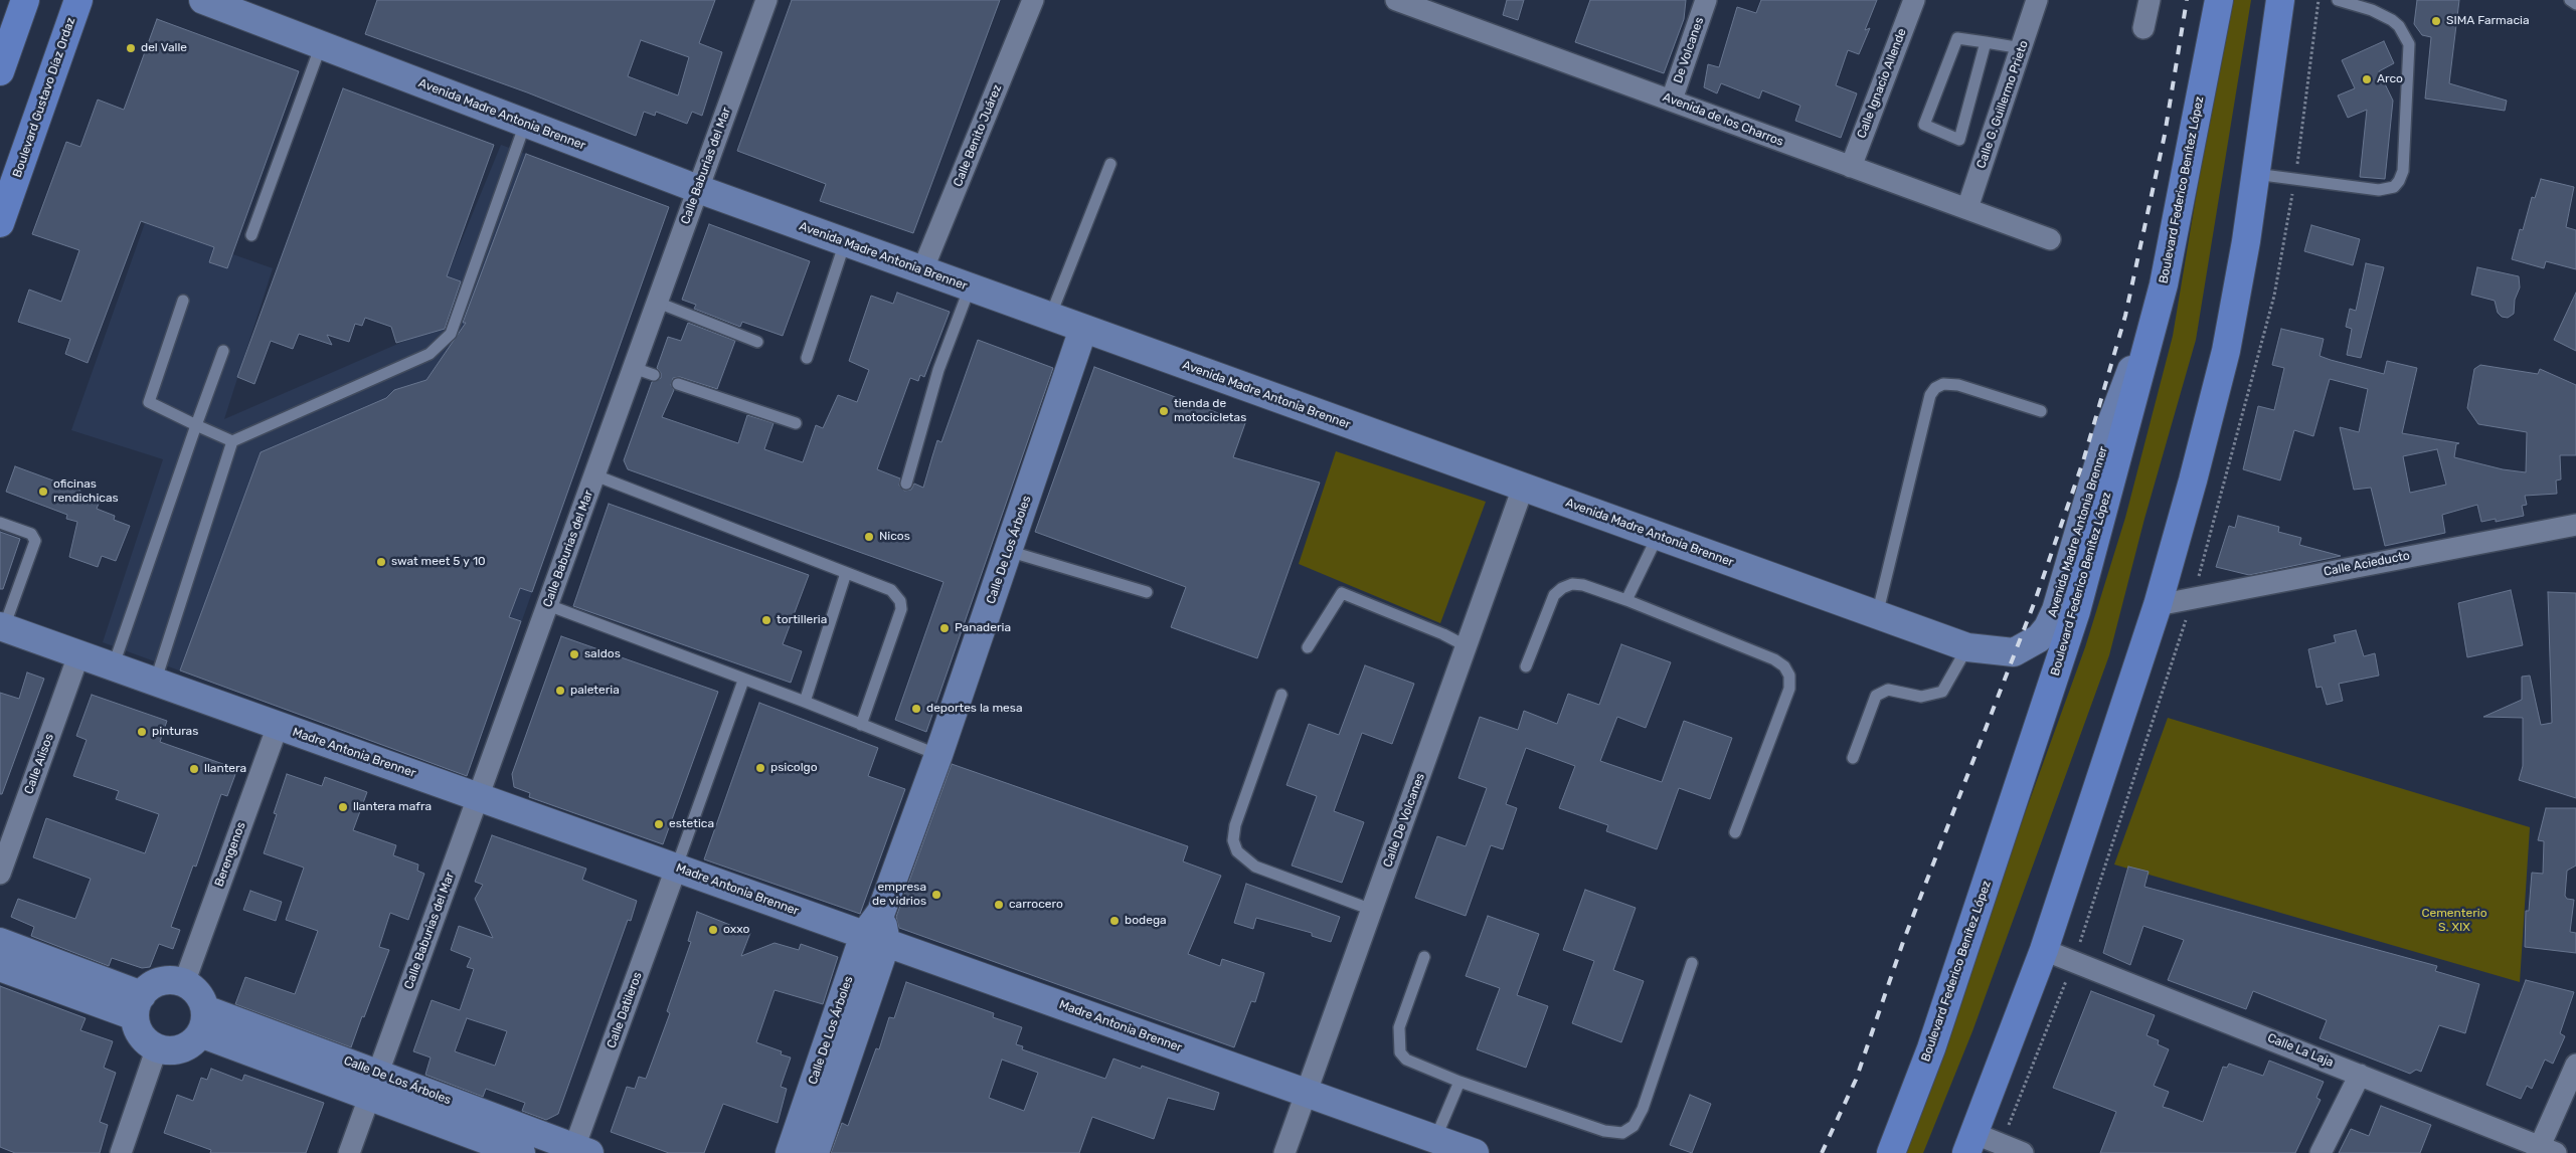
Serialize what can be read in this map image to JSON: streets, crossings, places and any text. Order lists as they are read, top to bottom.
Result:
{
  "streets": {
    "main road": ["Boulevard Gustavo Díaz Ordaz", "Boulevard Federico Benítez López"],
    "street": [
      "De Volcanes",
      "Calle Ignacio Allende",
      "Calle G. Guillermo Prieto",
      "Avenida Madre Antonia Brenner",
      "Avenida de los Charros",
      "Calle Benito Juárez",
      "Calle Baburias del Mar",
      "Calle De Los Árboles",
      "Calle Acieducto",
      "Madre Antonia Brenner",
      "Calle Alisos",
      "Calle De Volcanes",
      "Berengenos",
      "Calle Datileros",
      "Calle La Laja"
    ]
  },
  "crossings": [
    ["De Volcanes", "Avenida de los Charros"],
    ["Calle Ignacio Allende", "Avenida de los Charros"],
    ["Calle G. Guillermo Prieto", "Avenida de los Charros"],
    ["Avenida Madre Antonia Brenner", "Calle Benito Juárez"],
    ["Avenida Madre Antonia Brenner", "Calle Baburias del Mar"],
    ["Avenida Madre Antonia Brenner", "Boulevard Federico Benítez López"],
    ["Avenida Madre Antonia Brenner", "Calle De Los Árboles"],
    ["Avenida Madre Antonia Brenner", "Calle De Volcanes"],
    ["Calle Baburias del Mar", "Calle De Los Árboles"],
    ["Calle Baburias del Mar", "Madre Antonia Brenner"],
    ["Calle De Los Árboles", "Madre Antonia Brenner"],
    ["Calle De Los Árboles", "Berengenos"],
    ["Calle De Los Árboles", "Calle Datileros"],
    ["Madre Antonia Brenner", "Calle Alisos"],
    ["Madre Antonia Brenner", "Calle De Volcanes"],
    ["Madre Antonia Brenner", "Berengenos"],
    ["Madre Antonia Brenner", "Calle Datileros"]
  ],
  "parks": ["Cementerio S. XIX"],
  "places": [
    "SIMA Farmacia",
    "del Valle",
    "Arco",
    "tienda de motocicletas",
    "oficinas rendichicas",
    "Nicos",
    "swat meet 5 y 10",
    "tortilleria",
    "Panaderia",
    "saldos",
    "paleteria",
    "deportes la mesa",
    "pinturas",
    "psicolgo",
    "llantera",
    "llantera mafra",
    "estetica",
    "empresa de vidrios",
    "carrocero",
    "bodega",
    "oxxo"
  ]
}
